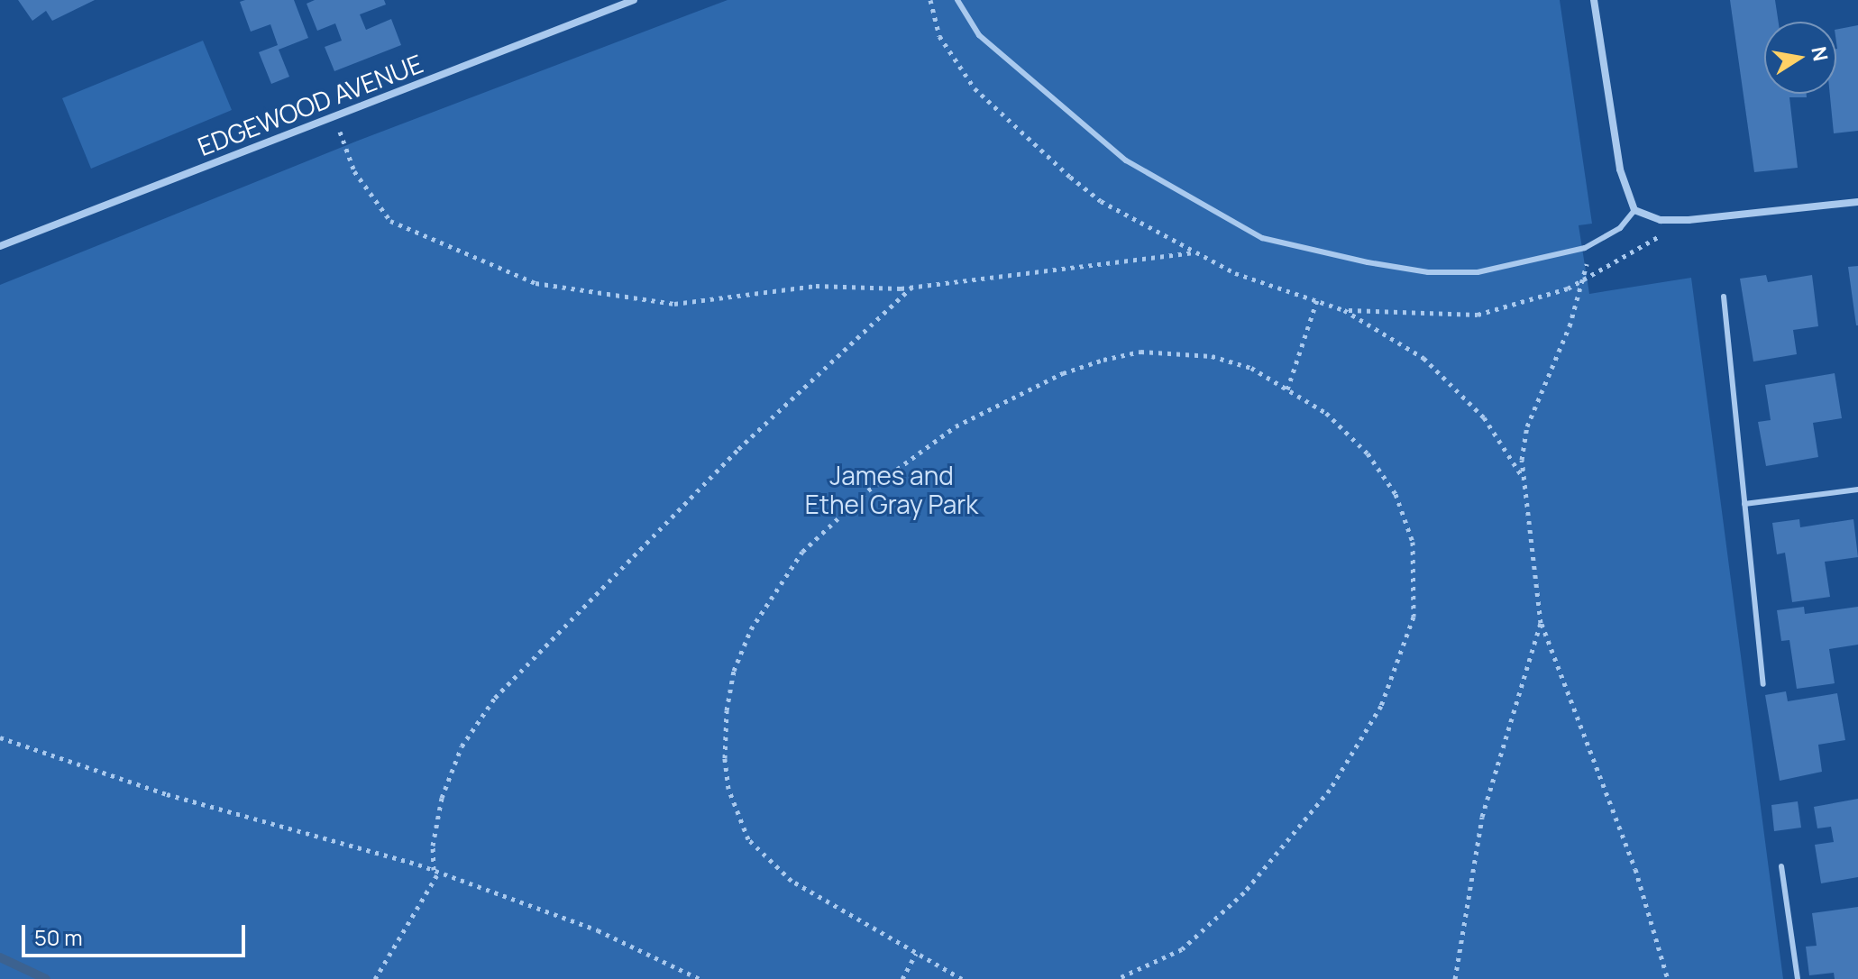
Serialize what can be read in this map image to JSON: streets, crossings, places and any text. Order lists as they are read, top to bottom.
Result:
{
  "streets": {
    "street": ["EDGEWOOD AVENUE"]
  },
  "parks": ["James and Ethel Gray Park"],
  "scale_bar": "50 m",
  "north": "right"
}
